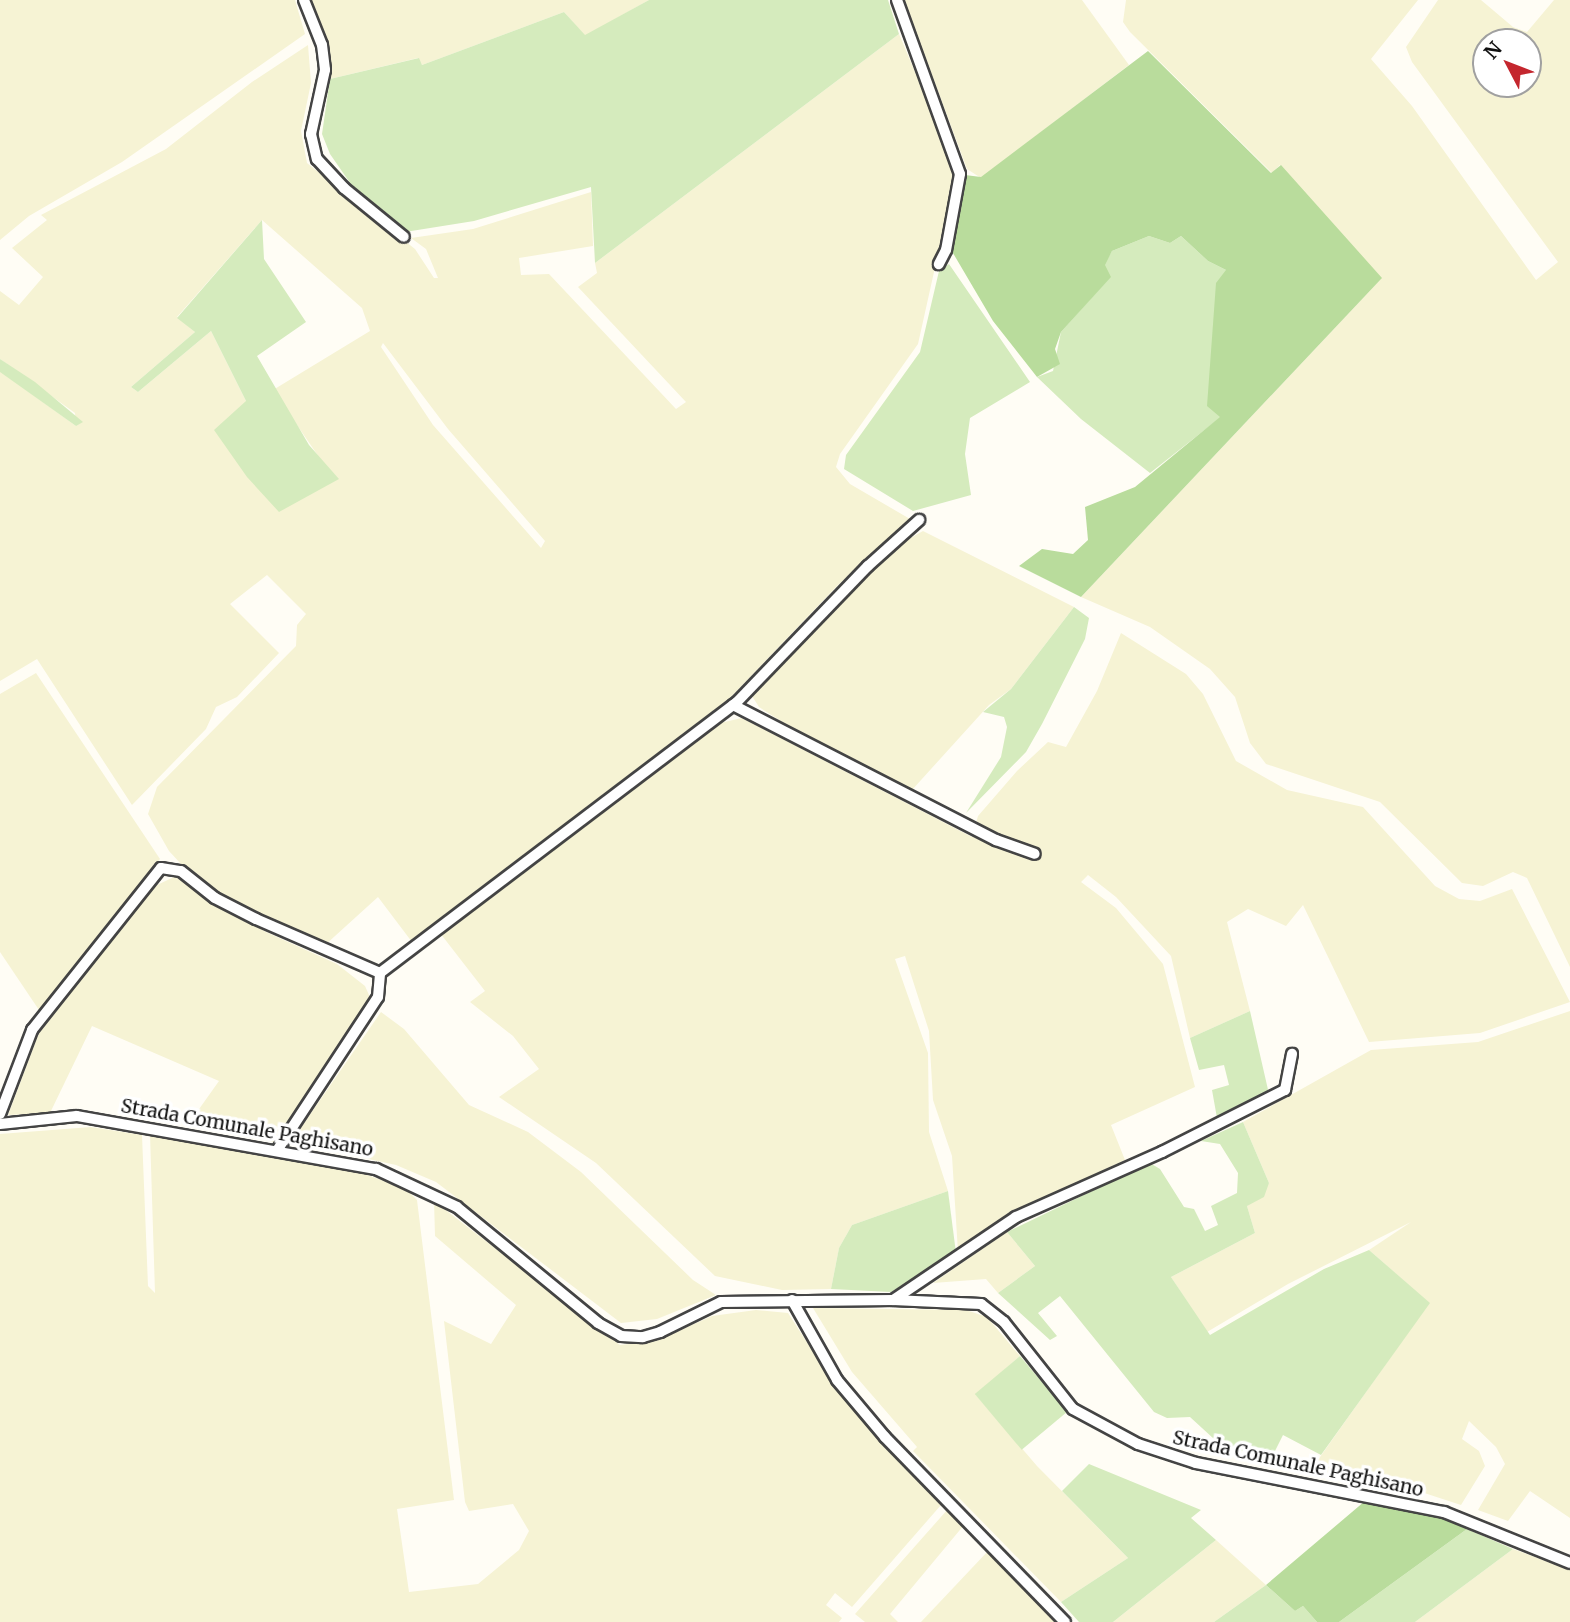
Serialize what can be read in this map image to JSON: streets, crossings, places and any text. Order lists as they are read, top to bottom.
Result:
{
  "streets": {
    "street": ["Strada Comunale Paghisano"]
  },
  "north": "top left"
}
